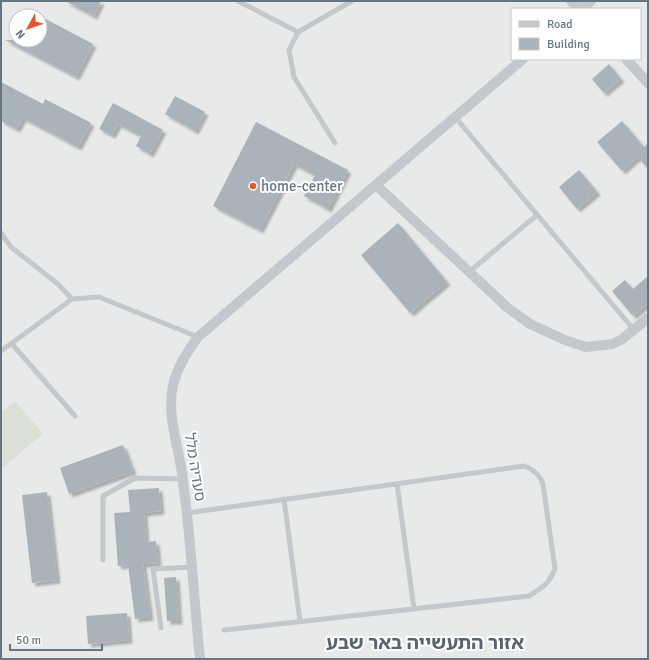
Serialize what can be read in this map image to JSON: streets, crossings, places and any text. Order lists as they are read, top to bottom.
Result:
{
  "streets": {
    "street": ["סעדיה מלל"]
  },
  "districts": ["אזור התעשייה באר שבע"],
  "places": ["home-center"],
  "legend": ["Road", "Building"],
  "scale_bar": "50 m",
  "north": "bottom left"
}
